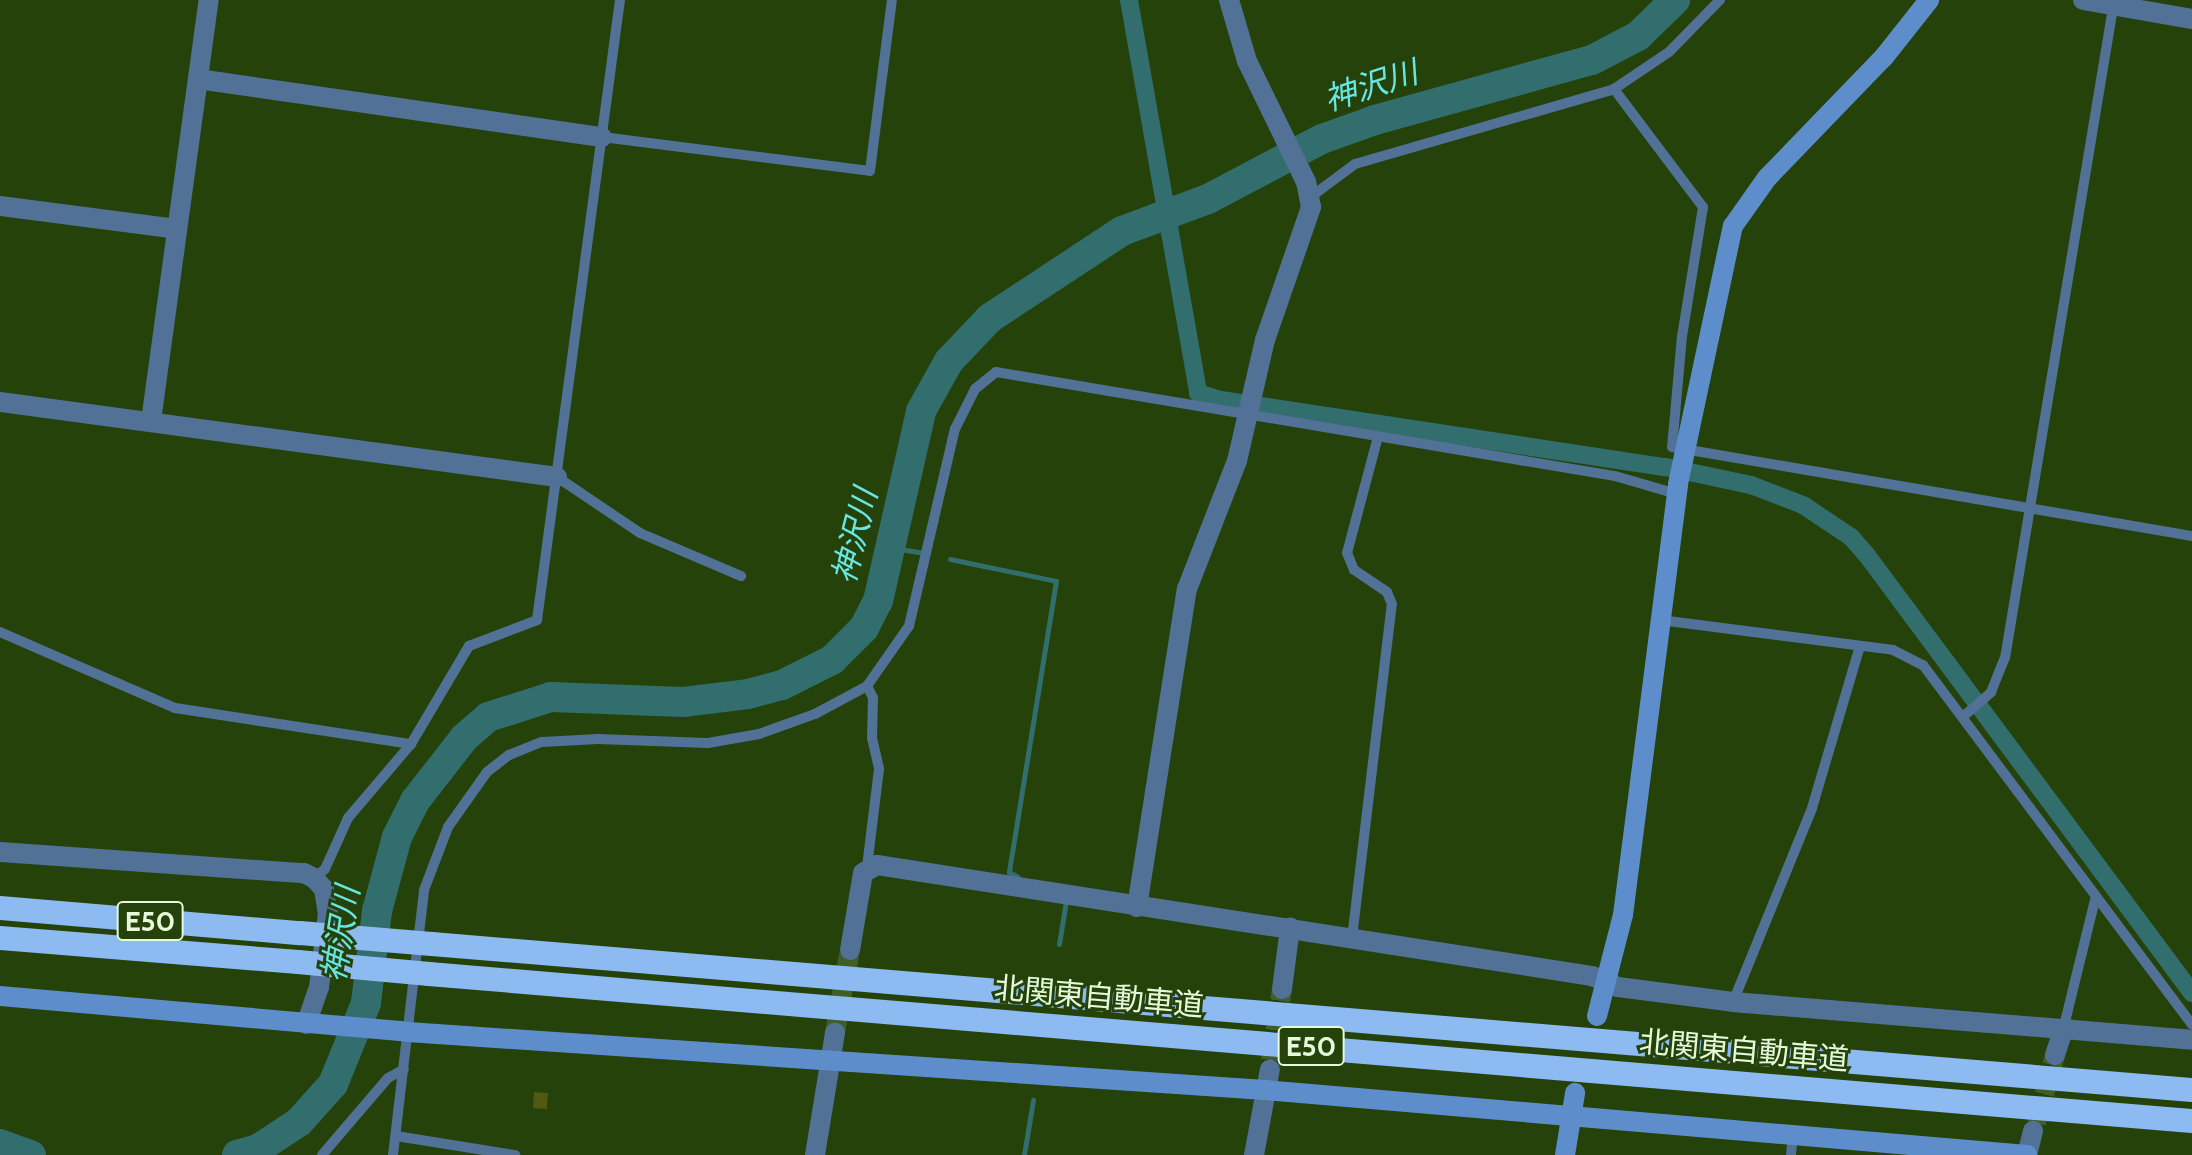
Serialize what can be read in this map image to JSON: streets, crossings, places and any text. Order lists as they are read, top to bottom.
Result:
{
  "streets": {
    "highway": ["E50", "北関東自動車道"]
  },
  "water": ["神沢川"]
}
